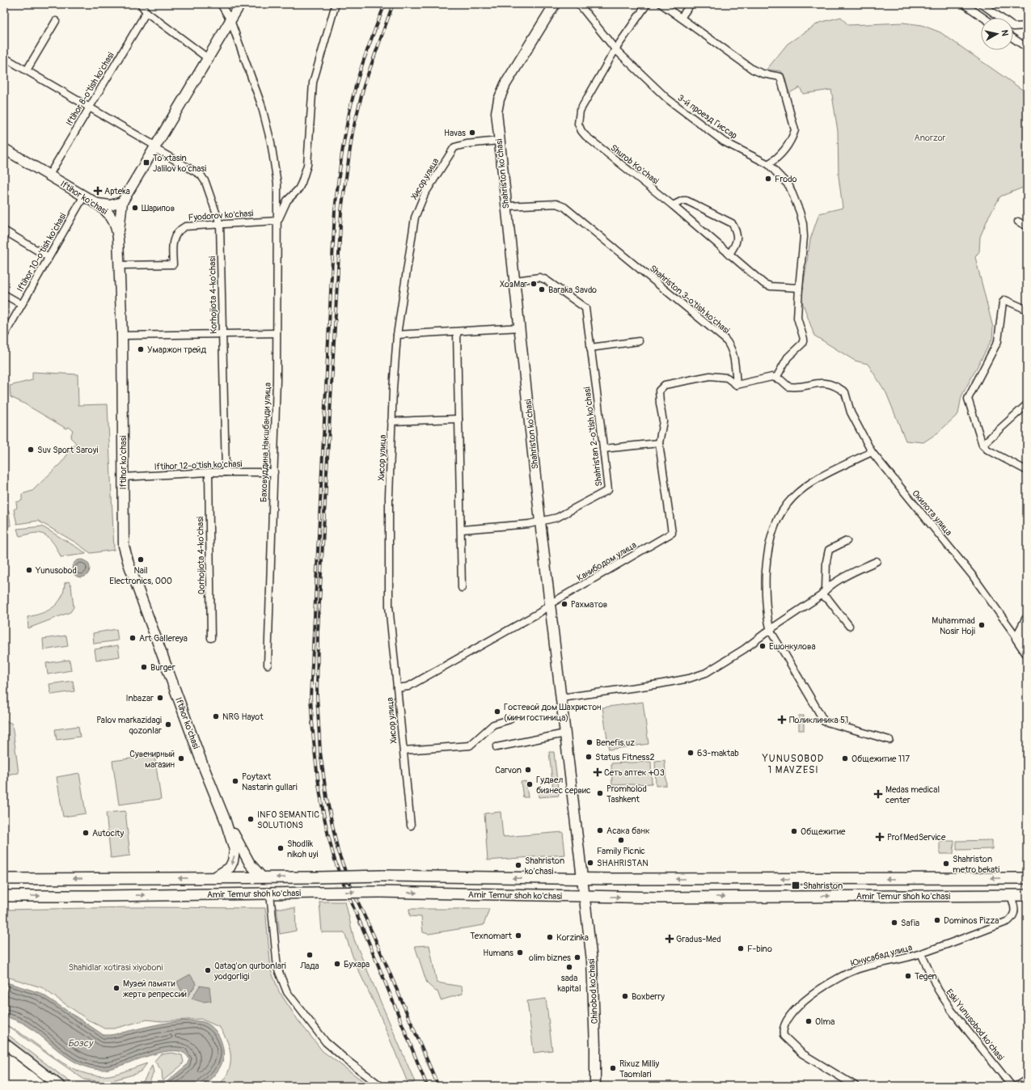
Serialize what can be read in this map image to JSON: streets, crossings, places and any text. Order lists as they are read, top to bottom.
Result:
{
  "streets": {
    "main road": [
      "Shahriston ko'chasi",
      "Iftihor ko'chasi",
      "Amir Temur shoh ko'chasi",
      "Chinobod ko'chasi"
    ],
    "street": [
      "Iftihor 8-o'tish ko'chasi",
      "3-й проезд Гиссар",
      "Shurob Ko'chasi",
      "Хисор улица",
      "Fyodorov ko'chasi",
      "Iftihor 10-o'tish ko'chasi",
      "Korhojiota 4-ko'chasi",
      "Shahriston 3-o'tish ko'chasi",
      "Shahristan 2-o'tish ko'chasi",
      "Баховуддина Накшбанди улица",
      "Iftihor 12-o'tish ko'chasi",
      "Окилота улица",
      "Qorhojiota 4-ko'chasi",
      "Канибодом улица",
      "Юнусабад улица",
      "Eski Yunusobod ko'chasi"
    ]
  },
  "crossings": [
    ["Iftihor 8-o'tish ko'chasi", "Iftihor ko'chasi"],
    ["Iftihor 8-o'tish ko'chasi", "Korhojiota 4-ko'chasi"],
    ["3-й проезд Гиссар", "Shurob Ko'chasi"],
    ["3-й проезд Гиссар", "Окилота улица"],
    ["Shahriston ko'chasi", "Хисор улица"],
    ["Shahriston ko'chasi", "Shahriston 3-o'tish ko'chasi"],
    ["Shahriston ko'chasi", "Shahristan 2-o'tish ko'chasi"],
    ["Shahriston ko'chasi", "Канибодом улица"],
    ["Shahriston ko'chasi", "Amir Temur shoh ko'chasi"],
    ["Shahriston ko'chasi", "Chinobod ko'chasi"],
    ["Хисор улица", "Канибодом улица"],
    ["Iftihor ko'chasi", "Fyodorov ko'chasi"],
    ["Iftihor ko'chasi", "Iftihor 10-o'tish ko'chasi"],
    ["Iftihor ko'chasi", "Iftihor 12-o'tish ko'chasi"],
    ["Iftihor ko'chasi", "Amir Temur shoh ko'chasi"],
    ["Fyodorov ko'chasi", "Korhojiota 4-ko'chasi"],
    ["Fyodorov ko'chasi", "Баховуддина Накшбанди улица"],
    ["Korhojiota 4-ko'chasi", "Iftihor 12-o'tish ko'chasi"],
    ["Баховуддина Накшбанди улица", "Iftihor 12-o'tish ko'chasi"],
    ["Iftihor 12-o'tish ko'chasi", "Qorhojiota 4-ko'chasi"],
    ["Amir Temur shoh ko'chasi", "Юнусабад улица"],
    ["Amir Temur shoh ko'chasi", "Chinobod ko'chasi"],
    ["Юнусабад улица", "Eski Yunusobod ko'chasi"]
  ],
  "districts": ["YUNUSOBOD 1 MAVZESI"],
  "water": ["Бозсу"],
  "parks": ["Anorzor", "Shahidlar xotirasi xiyoboni"],
  "places": {
    "other": [
      "Havas",
      "Frodo",
      "Шарипов",
      "ХозМаг",
      "Baraka Savdo",
      "Умаржон трейд",
      "Suv Sport Saroyi",
      "Nail Electronics, ООО",
      "Yunusobod",
      "Рахматов",
      "Muhammad Nosir Hoji",
      "Art Gallereya",
      "Ешонкулова",
      "Burger",
      "Inbazar",
      "Гостевой дом Шахристон (мини гостиница)",
      "NRG Hayot",
      "Palov markazidagi qozonlar",
      "Benefis.uz",
      "63-maktab",
      "Status Fitness2",
      "Сувенирный магазин",
      "Общежитие 117",
      "Carvon",
      "Poytaxt Nastarin gullari",
      "Гудвел бизнес сервис",
      "Promholod Tashkent",
      "INFO SEMANTIC SOLUTIONS",
      "Асака банк",
      "Общежитие",
      "Autocity",
      "Family Picnic",
      "Shodlik nikoh uyi",
      "SHAHRISTAN",
      "Shahriston metro bekati",
      "Shahriston ko'chasi",
      "Dominos Pizza",
      "Safia",
      "Texnomart",
      "Korzinka",
      "F-bino",
      "Humans",
      "Лада",
      "olim biznes",
      "Бухара",
      "sada kapital",
      "Qatag'on qurbonlari yodgorligi",
      "Tegen",
      "Музей памяти жертв репрессий",
      "Boxberry",
      "Olma",
      "Rixuz Milliy Taomlari"
    ],
    "transit": ["To'xtasin Jalilov ko'chasi", "Shahriston"],
    "health": [
      "Apteka",
      "Поликлиника 51",
      "Сеть аптек +03",
      "Medas medical center",
      "ProfMedService",
      "Gradus-Med"
    ]
  },
  "north": "right"
}
